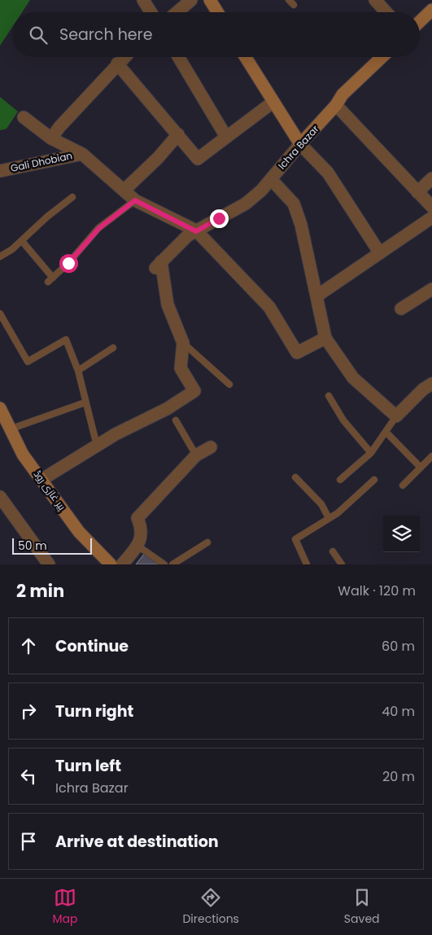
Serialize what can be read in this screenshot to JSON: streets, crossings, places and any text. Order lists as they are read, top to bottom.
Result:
{
  "streets": {
    "street": ["Ichra Bazar", "Gali Dhobian", "پیر غازی روڈ"]
  },
  "scale_bar": "50 m",
  "page": {
    "search": "Search here",
    "scale": "50 m",
    "heading": ["2 min", "Walk · 120 m"],
    "list": [
      ["Continue", "60 m"],
      ["Turn right", "40 m"],
      ["Turn left", "Ichra Bazar", "20 m"],
      "Arrive at destination"
    ],
    "nav": ["Map", "Directions", "Saved"]
  }
}
